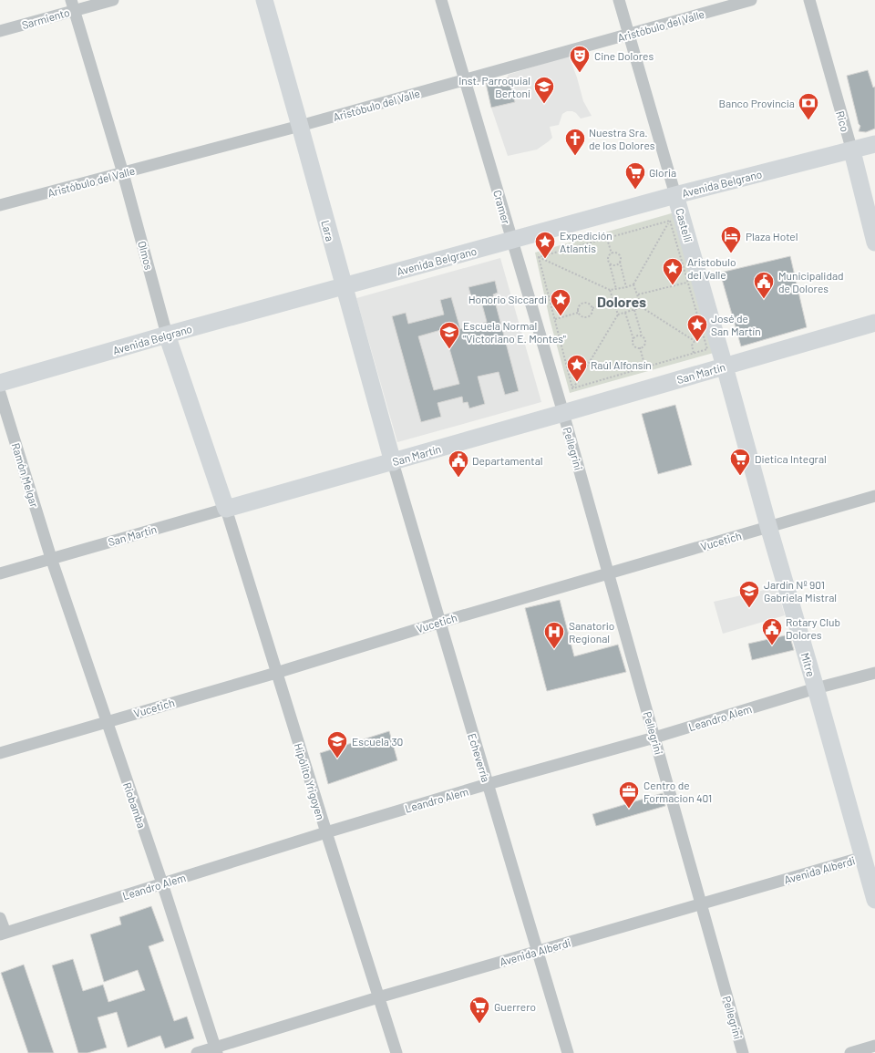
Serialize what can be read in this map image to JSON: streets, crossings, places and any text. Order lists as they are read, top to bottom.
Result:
{
  "streets": {
    "main road": [
      "Rico",
      "Avenida Belgrano",
      "Castelli",
      "Lara",
      "Olmos",
      "San Martín",
      "Mitre"
    ],
    "street": [
      "Sarmiento",
      "Aristóbulo del Valle",
      "Cramer",
      "Pellegrini",
      "Ramón Melgar",
      "Vucetich",
      "Leandro Alem",
      "Echeverría",
      "Hipólito Yrigoyen",
      "Riobamba",
      "Avenida Alberdi"
    ]
  },
  "crossings": [
    ["Sarmiento", "Olmos"],
    ["Aristóbulo del Valle", "Cramer"],
    ["Aristóbulo del Valle", "Castelli"],
    ["Aristóbulo del Valle", "Lara"],
    ["Aristóbulo del Valle", "Olmos"],
    ["Rico", "Avenida Belgrano"],
    ["Avenida Belgrano", "Cramer"],
    ["Avenida Belgrano", "Castelli"],
    ["Avenida Belgrano", "Lara"],
    ["Avenida Belgrano", "Olmos"],
    ["Cramer", "San Martín"],
    ["Cramer", "Pellegrini"],
    ["Castelli", "San Martín"],
    ["Castelli", "Mitre"],
    ["Lara", "San Martín"],
    ["Lara", "Echeverría"],
    ["Olmos", "San Martín"],
    ["Olmos", "Hipólito Yrigoyen"],
    ["San Martín", "Pellegrini"],
    ["San Martín", "Ramón Melgar"],
    ["San Martín", "Mitre"],
    ["San Martín", "Echeverría"],
    ["San Martín", "Hipólito Yrigoyen"],
    ["San Martín", "Riobamba"],
    ["Pellegrini", "Vucetich"],
    ["Pellegrini", "Leandro Alem"],
    ["Pellegrini", "Avenida Alberdi"],
    ["Ramón Melgar", "Riobamba"],
    ["Vucetich", "Mitre"],
    ["Vucetich", "Echeverría"],
    ["Vucetich", "Hipólito Yrigoyen"],
    ["Vucetich", "Riobamba"],
    ["Mitre", "Leandro Alem"],
    ["Mitre", "Avenida Alberdi"],
    ["Leandro Alem", "Echeverría"],
    ["Leandro Alem", "Hipólito Yrigoyen"],
    ["Leandro Alem", "Riobamba"],
    ["Echeverría", "Avenida Alberdi"],
    ["Hipólito Yrigoyen", "Avenida Alberdi"],
    ["Riobamba", "Avenida Alberdi"]
  ],
  "districts": ["Dolores"],
  "places": {
    "theatre": ["Cine Dolores"],
    "school or university": [
      "Inst. Parroquial Bertoni",
      "Escuela Normal \"Victoriano E. Montes\"",
      "Jardín Nº 901 Gabriela Mistral",
      "Escuela 30"
    ],
    "bank": ["Banco Provincia"],
    "church": ["Nuestra Sra. de los Dolores"],
    "supermarket": ["Gloria", "Dietica Integral", "Guerrero"],
    "hotel": ["Plaza Hotel"],
    "place": [
      "Expedición Atlantis",
      "Aristobulo del Valle",
      "Honorio Siccardi",
      "José de San Martín",
      "Raúl Alfonsín"
    ],
    "public building": ["Municipalidad de Dolores", "Departamental", "Rotary Club Dolores"],
    "hospital": ["Sanatorio Regional"],
    "office": ["Centro de Formacion 401"]
  }
}
